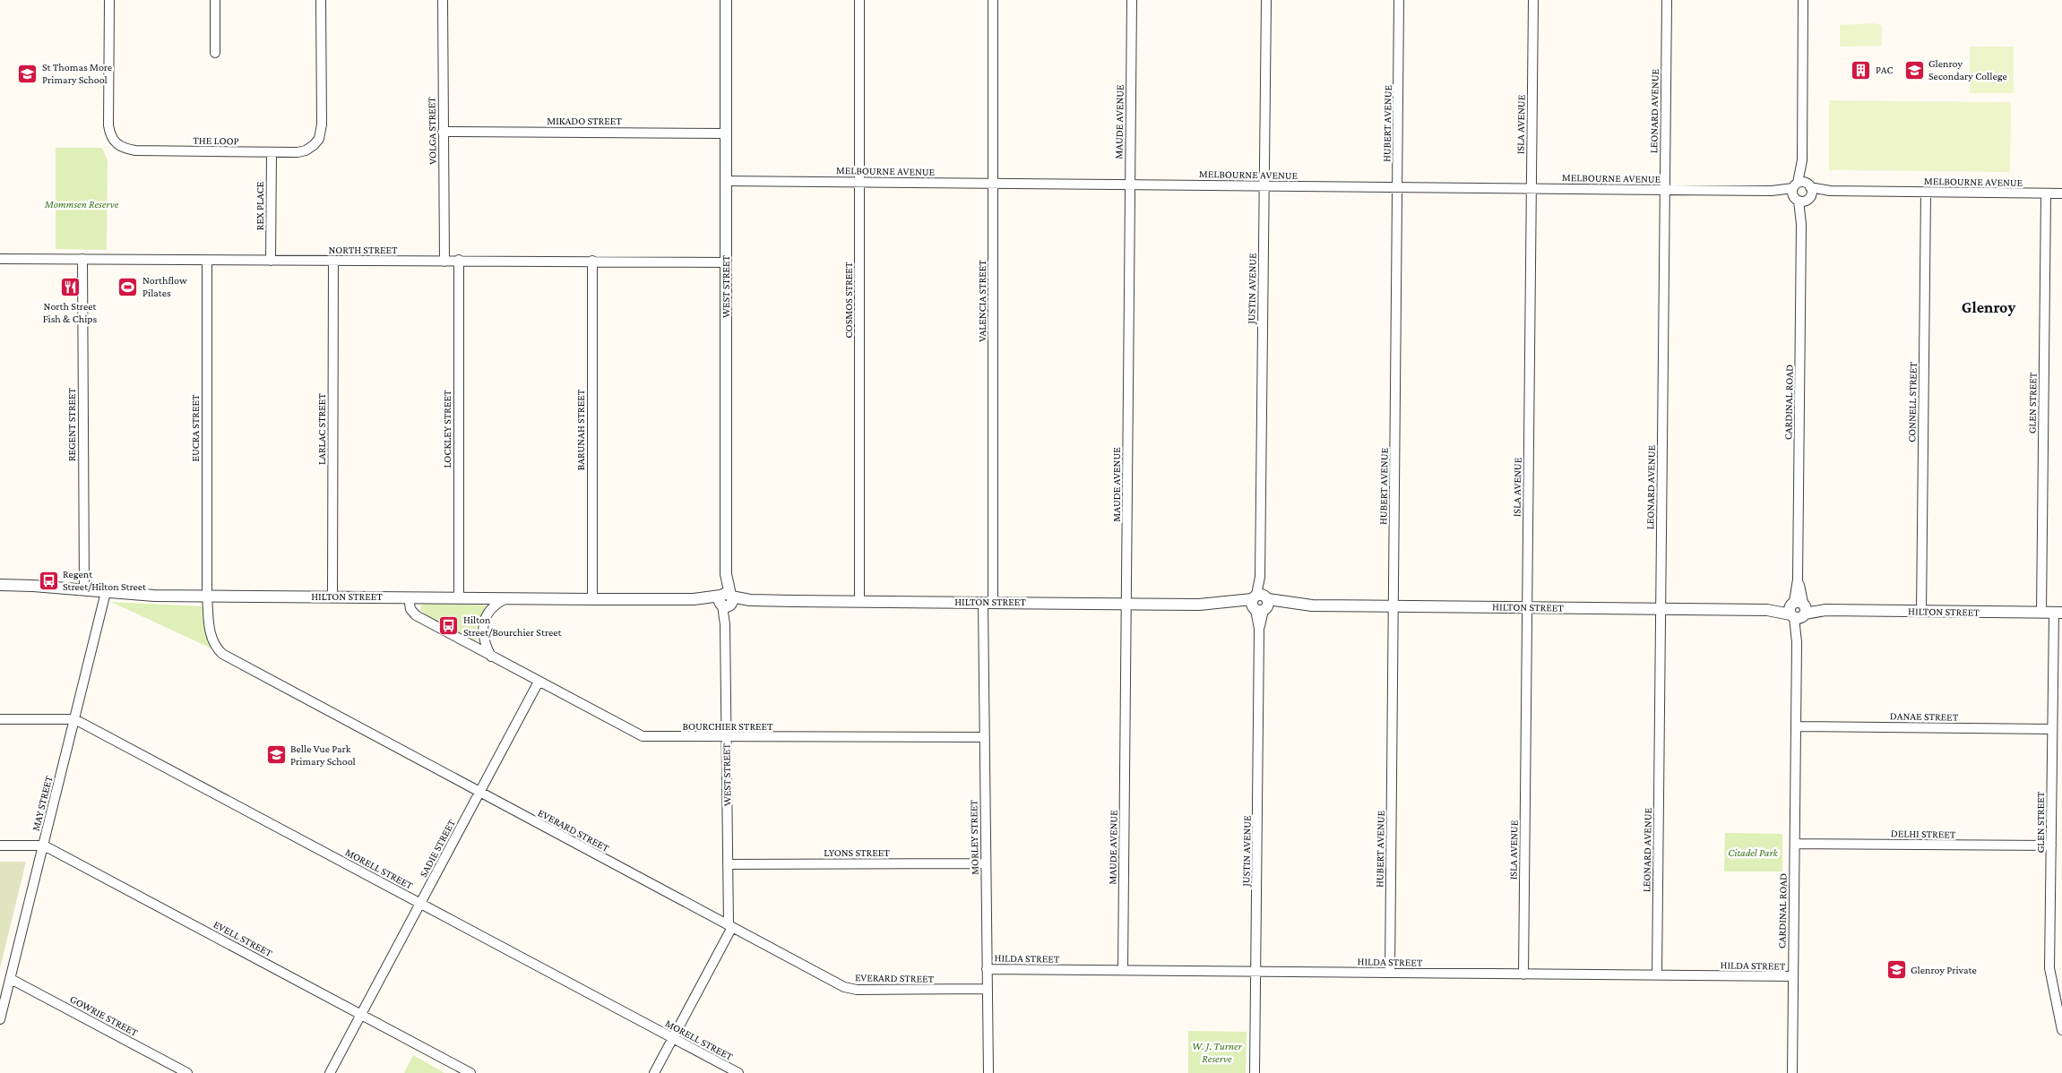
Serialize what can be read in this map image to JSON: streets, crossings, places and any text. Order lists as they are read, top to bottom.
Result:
{
  "streets": {
    "street": [
      "LEONARD AVENUE",
      "MIKADO STREET",
      "MAUDE AVENUE",
      "HUBERT AVENUE",
      "ISLA AVENUE",
      "VOLGA STREET",
      "THE LOOP",
      "MELBOURNE AVENUE",
      "REX PLACE",
      "NORTH STREET",
      "WEST STREET",
      "JUSTIN AVENUE",
      "COSMOS STREET",
      "VALENCIA STREET",
      "CARDINAL ROAD",
      "CONNELL STREET",
      "GLEN STREET",
      "REGENT STREET",
      "EUCRA STREET",
      "LARLAC STREET",
      "LOCKLEY STREET",
      "BARUNAH STREET",
      "HILTON STREET",
      "DANAE STREET",
      "BOURCHIER STREET",
      "MAY STREET",
      "EVERARD STREET",
      "DELHI STREET",
      "MORLEY STREET",
      "SADIE STREET",
      "LYONS STREET",
      "MORELL STREET",
      "EVELL STREET",
      "HILDA STREET",
      "GOWRIE STREET"
    ]
  },
  "crossings": [
    ["LEONARD AVENUE", "MELBOURNE AVENUE"],
    ["LEONARD AVENUE", "HILTON STREET"],
    ["LEONARD AVENUE", "HILDA STREET"],
    ["MIKADO STREET", "VOLGA STREET"],
    ["MIKADO STREET", "WEST STREET"],
    ["MAUDE AVENUE", "MELBOURNE AVENUE"],
    ["MAUDE AVENUE", "HILTON STREET"],
    ["MAUDE AVENUE", "HILDA STREET"],
    ["HUBERT AVENUE", "MELBOURNE AVENUE"],
    ["HUBERT AVENUE", "HILTON STREET"],
    ["HUBERT AVENUE", "HILDA STREET"],
    ["ISLA AVENUE", "MELBOURNE AVENUE"],
    ["ISLA AVENUE", "HILTON STREET"],
    ["ISLA AVENUE", "HILDA STREET"],
    ["VOLGA STREET", "NORTH STREET"],
    ["THE LOOP", "REX PLACE"],
    ["MELBOURNE AVENUE", "WEST STREET"],
    ["MELBOURNE AVENUE", "JUSTIN AVENUE"],
    ["MELBOURNE AVENUE", "COSMOS STREET"],
    ["MELBOURNE AVENUE", "VALENCIA STREET"],
    ["MELBOURNE AVENUE", "CARDINAL ROAD"],
    ["MELBOURNE AVENUE", "CONNELL STREET"],
    ["MELBOURNE AVENUE", "GLEN STREET"],
    ["REX PLACE", "NORTH STREET"],
    ["NORTH STREET", "WEST STREET"],
    ["NORTH STREET", "REGENT STREET"],
    ["NORTH STREET", "EUCRA STREET"],
    ["NORTH STREET", "LARLAC STREET"],
    ["NORTH STREET", "LOCKLEY STREET"],
    ["NORTH STREET", "BARUNAH STREET"],
    ["WEST STREET", "HILTON STREET"],
    ["WEST STREET", "BOURCHIER STREET"],
    ["WEST STREET", "EVERARD STREET"],
    ["WEST STREET", "LYONS STREET"],
    ["WEST STREET", "MORELL STREET"],
    ["JUSTIN AVENUE", "HILTON STREET"],
    ["JUSTIN AVENUE", "HILDA STREET"],
    ["COSMOS STREET", "HILTON STREET"],
    ["VALENCIA STREET", "HILTON STREET"],
    ["VALENCIA STREET", "MORLEY STREET"],
    ["CARDINAL ROAD", "HILTON STREET"],
    ["CARDINAL ROAD", "DANAE STREET"],
    ["CARDINAL ROAD", "DELHI STREET"],
    ["CARDINAL ROAD", "HILDA STREET"],
    ["CONNELL STREET", "HILTON STREET"],
    ["GLEN STREET", "HILTON STREET"],
    ["GLEN STREET", "DANAE STREET"],
    ["GLEN STREET", "DELHI STREET"],
    ["REGENT STREET", "HILTON STREET"],
    ["EUCRA STREET", "HILTON STREET"],
    ["EUCRA STREET", "EVERARD STREET"],
    ["LARLAC STREET", "HILTON STREET"],
    ["LOCKLEY STREET", "HILTON STREET"],
    ["BARUNAH STREET", "HILTON STREET"],
    ["HILTON STREET", "BOURCHIER STREET"],
    ["HILTON STREET", "MAY STREET"],
    ["HILTON STREET", "EVERARD STREET"],
    ["HILTON STREET", "MORLEY STREET"],
    ["BOURCHIER STREET", "MORLEY STREET"],
    ["BOURCHIER STREET", "SADIE STREET"],
    ["MAY STREET", "MORELL STREET"],
    ["MAY STREET", "EVELL STREET"],
    ["MAY STREET", "GOWRIE STREET"],
    ["EVERARD STREET", "MORLEY STREET"],
    ["EVERARD STREET", "SADIE STREET"],
    ["MORLEY STREET", "LYONS STREET"],
    ["MORLEY STREET", "HILDA STREET"],
    ["SADIE STREET", "MORELL STREET"],
    ["SADIE STREET", "EVELL STREET"]
  ],
  "districts": ["Glenroy"],
  "parks": ["Mommsen Reserve", "Citadel Park", "W. J. Turner Reserve"],
  "places": {
    "building": ["PAC"],
    "school or university": [
      "Glenroy Secondary College",
      "St Thomas More Primary School",
      "Belle Vue Park Primary School",
      "Glenroy Private"
    ],
    "sports": ["Northflow Pilates"],
    "restaurant": ["North Street Fish & Chips"],
    "bus stop": ["Regent Street/Hilton Street", "Hilton Street/Bourchier Street"]
  }
}
